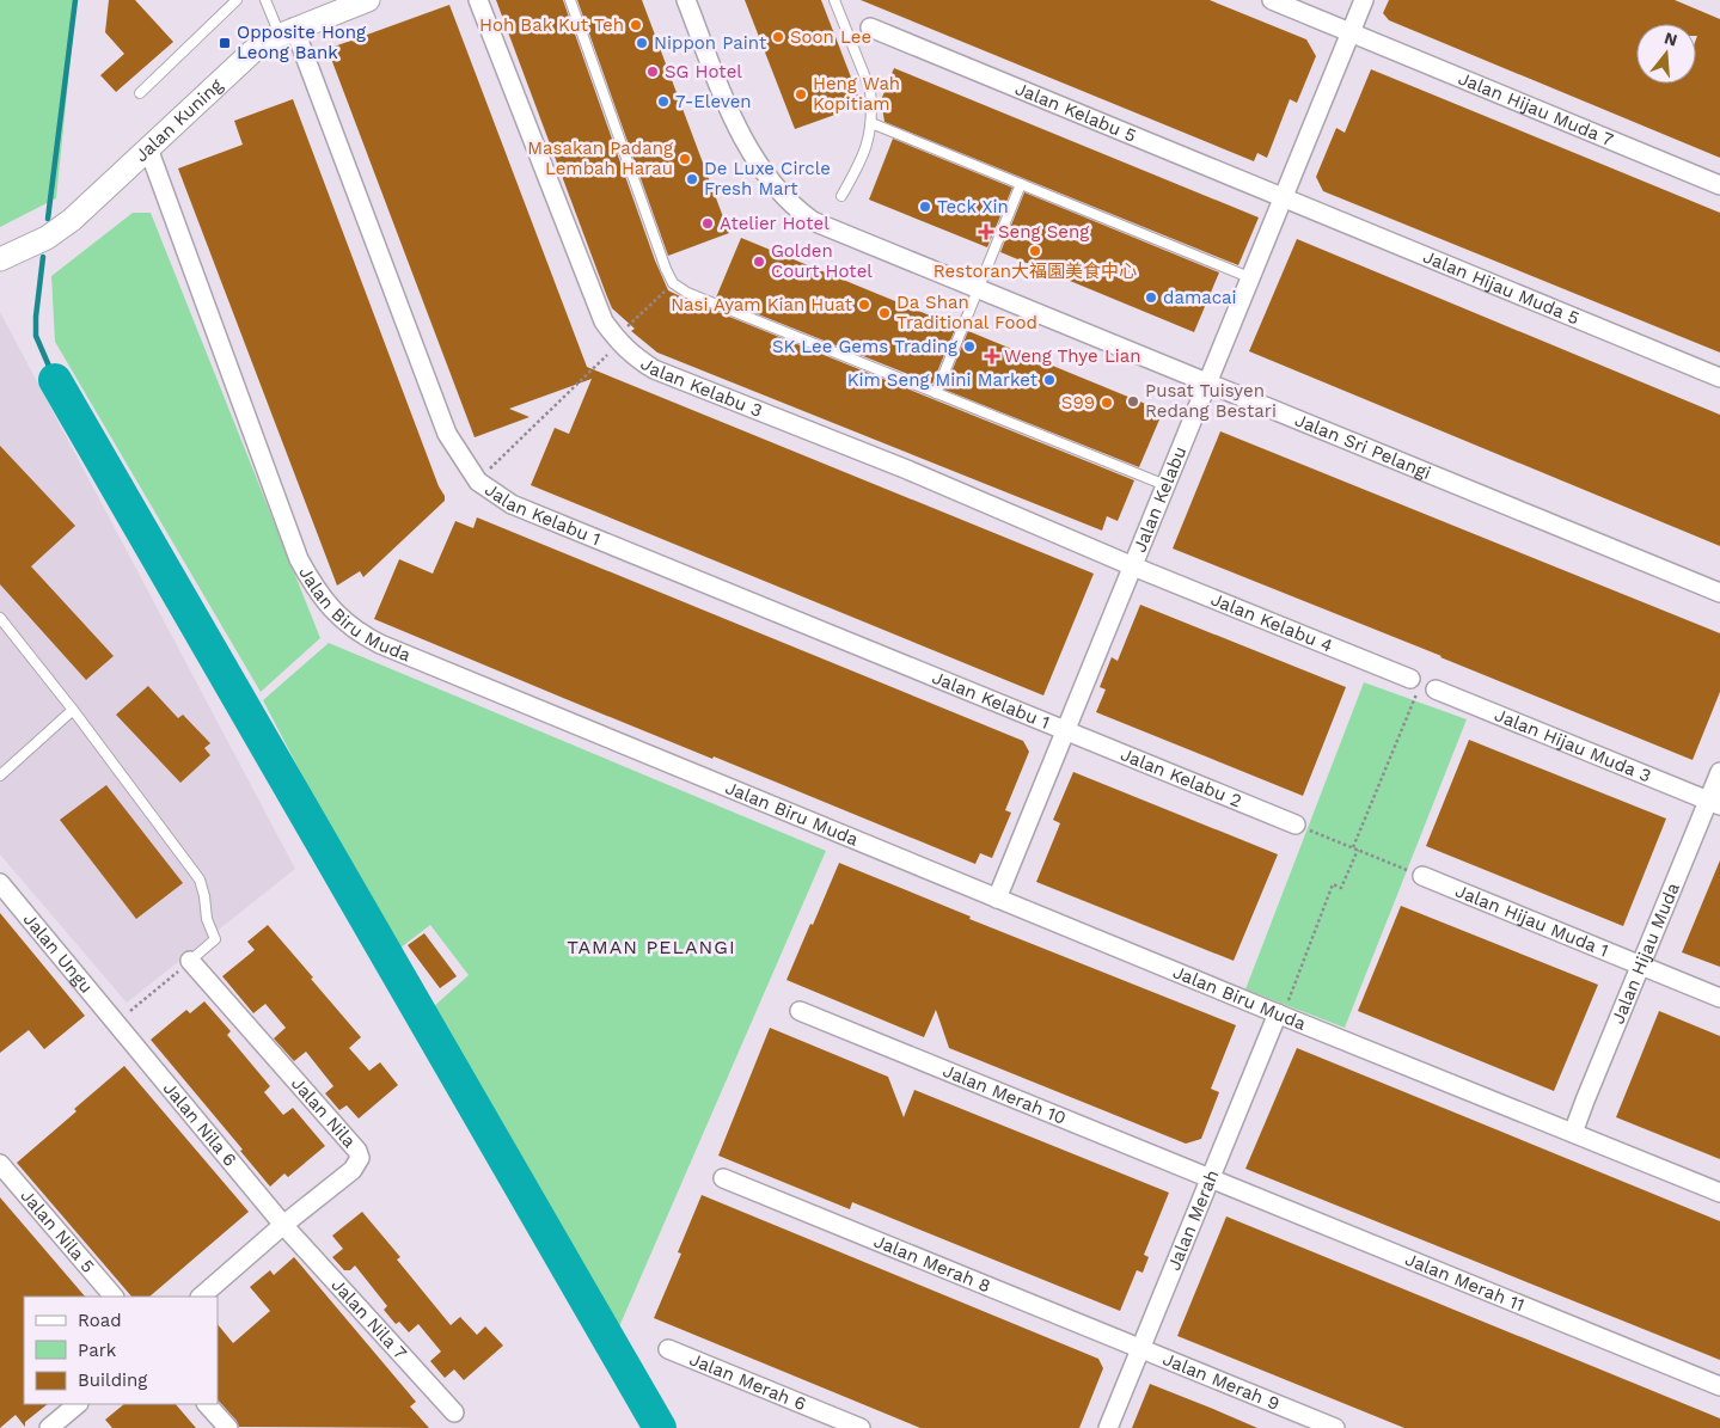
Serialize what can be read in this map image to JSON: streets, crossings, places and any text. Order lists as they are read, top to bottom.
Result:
{
  "streets": {
    "street": [
      "Jalan Hijau Muda 7",
      "Jalan Kelabu 5",
      "Jalan Kuning",
      "Jalan Hijau Muda 5",
      "Jalan Kelabu 3",
      "Jalan Sri Pelangi",
      "Jalan Kelabu",
      "Jalan Kelabu 1",
      "Jalan Biru Muda",
      "Jalan Kelabu 4",
      "Jalan Hijau Muda 3",
      "Jalan Kelabu 2",
      "Jalan Hijau Muda 1",
      "Jalan Hijau Muda",
      "Jalan Ungu",
      "Jalan Merah 10",
      "Jalan Nila",
      "Jalan Nila 6",
      "Jalan Merah",
      "Jalan Nila 5",
      "Jalan Merah 8",
      "Jalan Merah 11",
      "Jalan Nila 7",
      "Jalan Merah 6",
      "Jalan Merah 9"
    ]
  },
  "crossings": [
    ["Jalan Hijau Muda 7", "Jalan Kelabu"],
    ["Jalan Kelabu 5", "Jalan Hijau Muda 5"],
    ["Jalan Kelabu 5", "Jalan Kelabu"],
    ["Jalan Kuning", "Jalan Kelabu 1"],
    ["Jalan Kuning", "Jalan Biru Muda"],
    ["Jalan Hijau Muda 5", "Jalan Kelabu"],
    ["Jalan Kelabu 3", "Jalan Kelabu"],
    ["Jalan Kelabu 3", "Jalan Kelabu 4"],
    ["Jalan Sri Pelangi", "Jalan Kelabu"],
    ["Jalan Kelabu", "Jalan Kelabu 1"],
    ["Jalan Kelabu", "Jalan Biru Muda"],
    ["Jalan Kelabu", "Jalan Kelabu 4"],
    ["Jalan Kelabu", "Jalan Kelabu 2"],
    ["Jalan Kelabu 1", "Jalan Kelabu 2"],
    ["Jalan Biru Muda", "Jalan Hijau Muda"],
    ["Jalan Biru Muda", "Jalan Merah"],
    ["Jalan Kelabu 4", "Jalan Hijau Muda 3"],
    ["Jalan Hijau Muda 3", "Jalan Hijau Muda"],
    ["Jalan Hijau Muda 1", "Jalan Hijau Muda"],
    ["Jalan Ungu", "Jalan Nila 6"],
    ["Jalan Merah 10", "Jalan Merah"],
    ["Jalan Merah 10", "Jalan Merah 11"],
    ["Jalan Nila", "Jalan Nila 6"],
    ["Jalan Nila", "Jalan Nila 7"],
    ["Jalan Nila 6", "Jalan Nila 7"],
    ["Jalan Merah", "Jalan Merah 8"],
    ["Jalan Merah", "Jalan Merah 11"],
    ["Jalan Merah", "Jalan Merah 9"],
    ["Jalan Merah 8", "Jalan Merah 9"]
  ],
  "districts": ["TAMAN PELANGI"],
  "places": {
    "other": [
      "Hoh Bak Kut Teh",
      "Soon Lee",
      "Nippon Paint",
      "SG Hotel",
      "Heng Wah Kopitiam",
      "7-Eleven",
      "Masakan Padang Lembah Harau",
      "De Luxe Circle Fresh Mart",
      "Teck Xin",
      "Atelier Hotel",
      "Restoran大福園美食中心",
      "Golden Court Hotel",
      "damacai",
      "Nasi Ayam Kian Huat",
      "Da Shan Traditional Food",
      "SK Lee Gems Trading",
      "Kim Seng Mini Market",
      "Pusat Tuisyen Redang Bestari",
      "S99"
    ],
    "transit": ["Opposite Hong Leong Bank"],
    "health": ["Seng Seng", "Weng Thye Lian"]
  },
  "legend": ["Road", "Park", "Building"],
  "north": "top"
}
